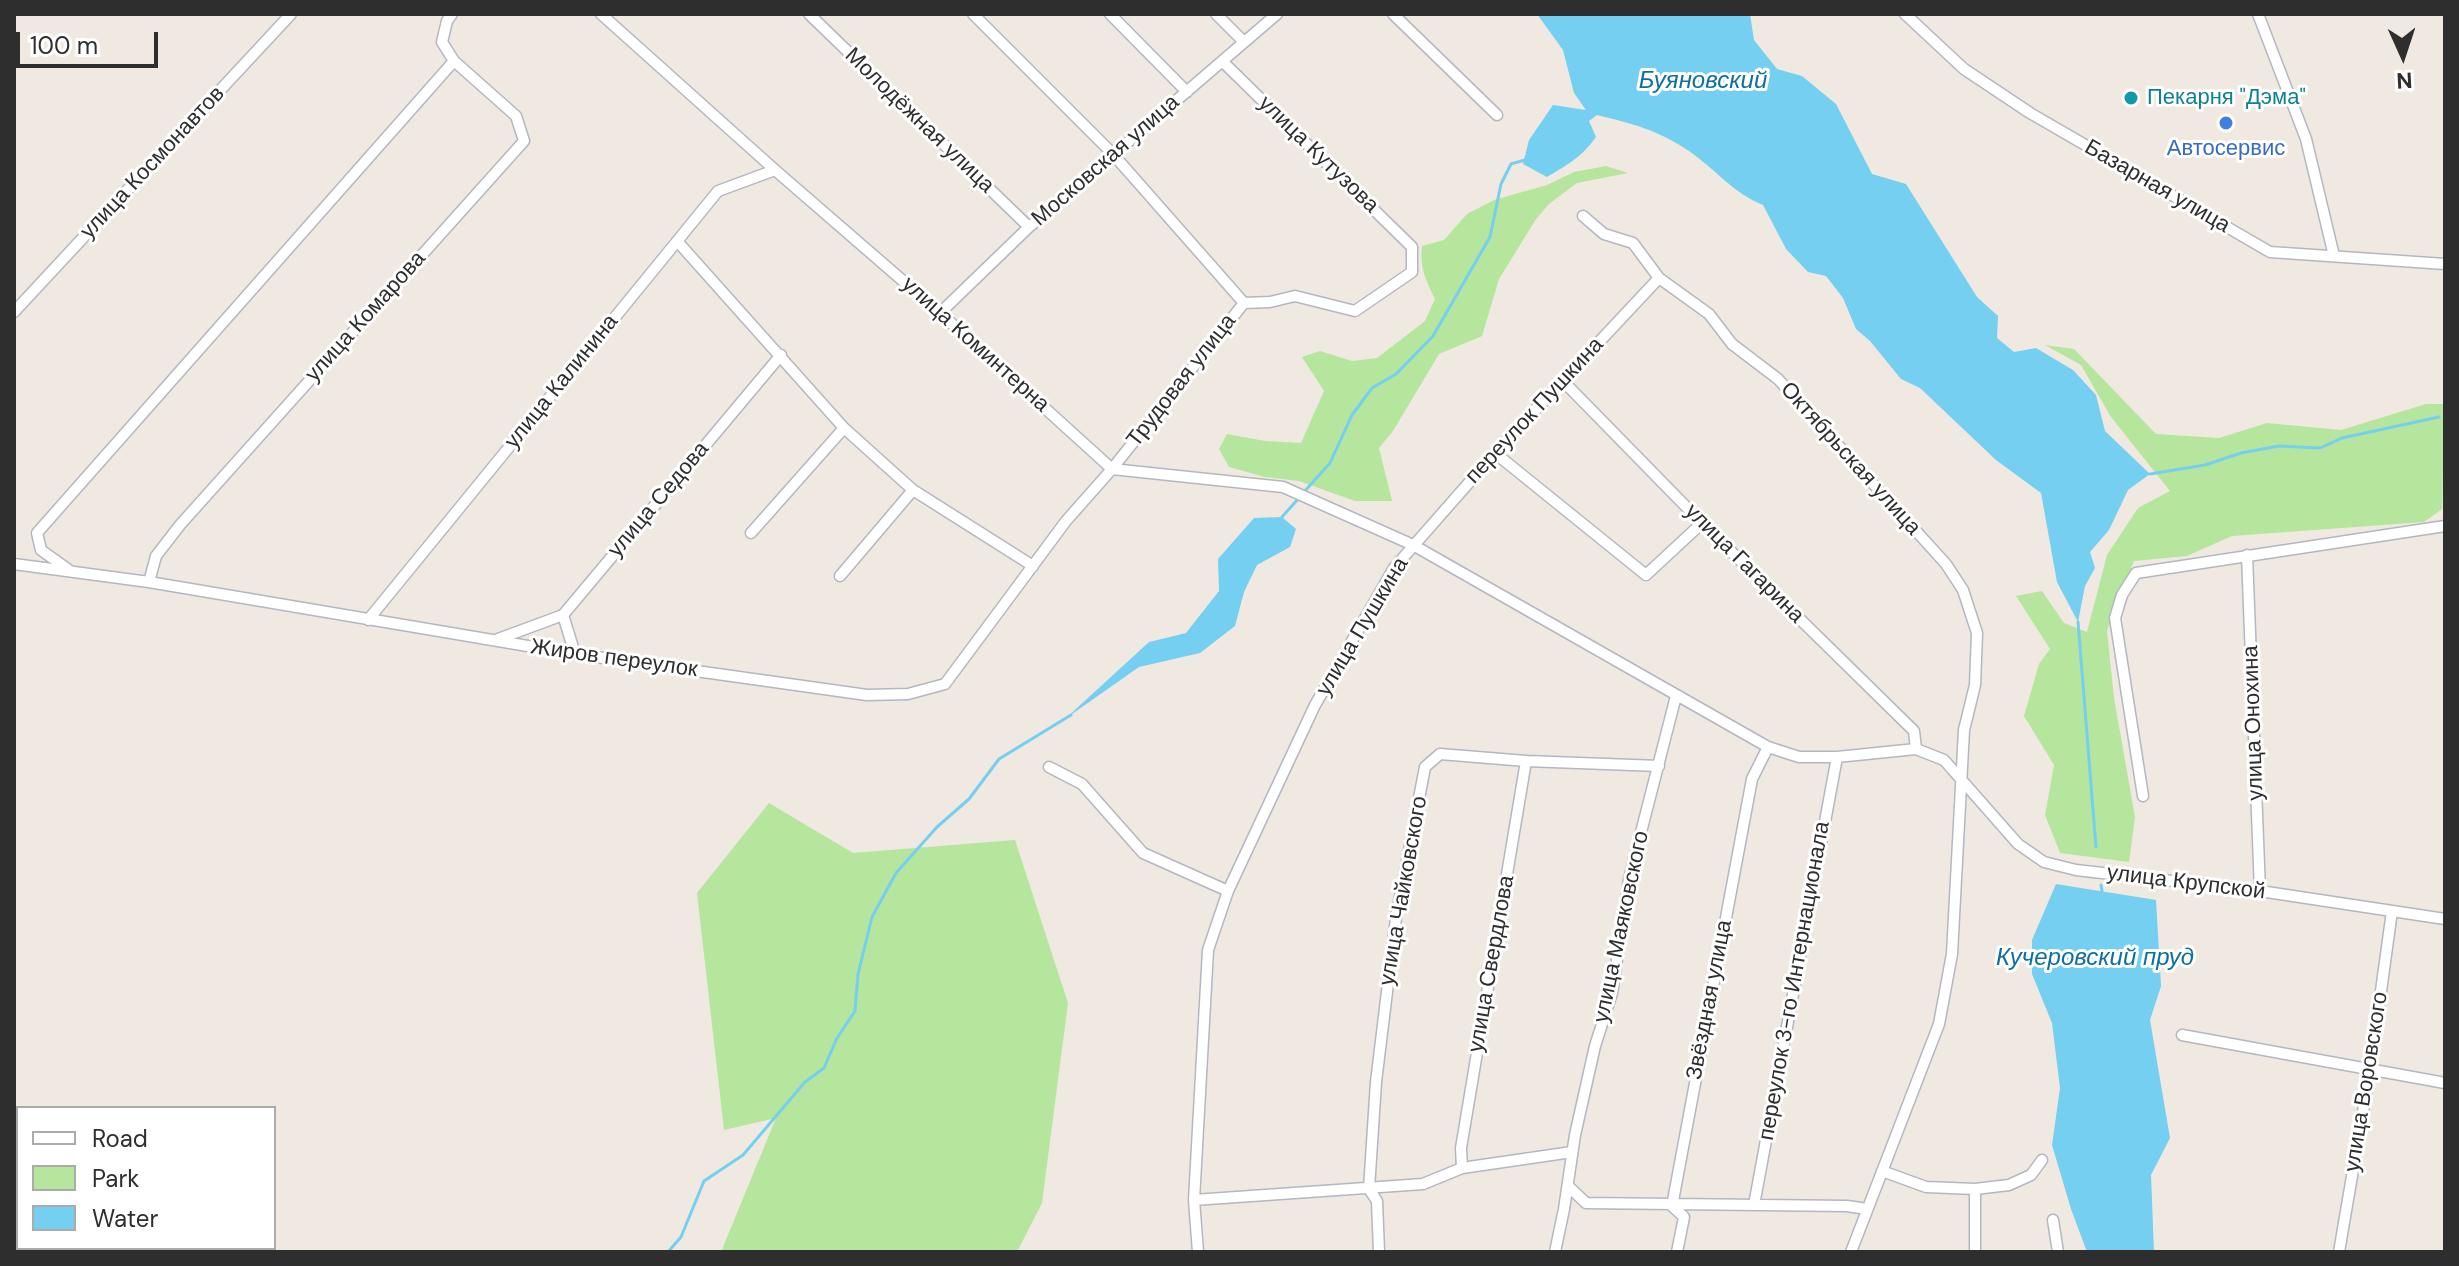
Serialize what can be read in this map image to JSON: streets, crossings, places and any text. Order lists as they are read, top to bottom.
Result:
{
  "streets": {
    "street": [
      "Молодёжная улица",
      "улица Кутузова",
      "Московская улица",
      "улица Космонавтов",
      "Базарная улица",
      "улица Комарова",
      "улица Коминтерна",
      "Трудовая улица",
      "улица Калинина",
      "переулок Пушкина",
      "Октябрьская улица",
      "улица Седова",
      "улица Гагарина",
      "улица Пушкина",
      "Жиров переулок",
      "улица Онохина",
      "улица Крупской",
      "улица Чайковского",
      "улица Маяковского",
      "улица Свердлова",
      "переулок 3-го Интернационала",
      "Звёздная улица",
      "улица Воровского"
    ]
  },
  "crossings": [
    ["Молодёжная улица", "Московская улица"],
    ["улица Кутузова", "Московская улица"],
    ["улица Кутузова", "Трудовая улица"],
    ["Московская улица", "улица Коминтерна"],
    ["Московская улица", "Трудовая улица"],
    ["улица Комарова", "Жиров переулок"],
    ["улица Коминтерна", "Трудовая улица"],
    ["улица Коминтерна", "улица Калинина"],
    ["улица Коминтерна", "Жиров переулок"],
    ["Трудовая улица", "Жиров переулок"],
    ["улица Калинина", "Жиров переулок"],
    ["переулок Пушкина", "Октябрьская улица"],
    ["переулок Пушкина", "улица Гагарина"],
    ["переулок Пушкина", "улица Пушкина"],
    ["Октябрьская улица", "улица Крупской"],
    ["улица Гагарина", "улица Пушкина"],
    ["улица Пушкина", "улица Маяковского"],
    ["улица Пушкина", "переулок 3-го Интернационала"],
    ["улица Пушкина", "Звёздная улица"],
    ["улица Онохина", "улица Крупской"],
    ["улица Крупской", "улица Воровского"],
    ["улица Чайковского", "улица Маяковского"],
    ["улица Чайковского", "улица Свердлова"]
  ],
  "water": ["Буяновский", "Кучеровский пруд"],
  "places": ["Пекарня \"Дэма\"", "Автосервис"],
  "legend": ["Road", "Park", "Water"],
  "scale_bar": "100 m",
  "north": "bottom"
}
